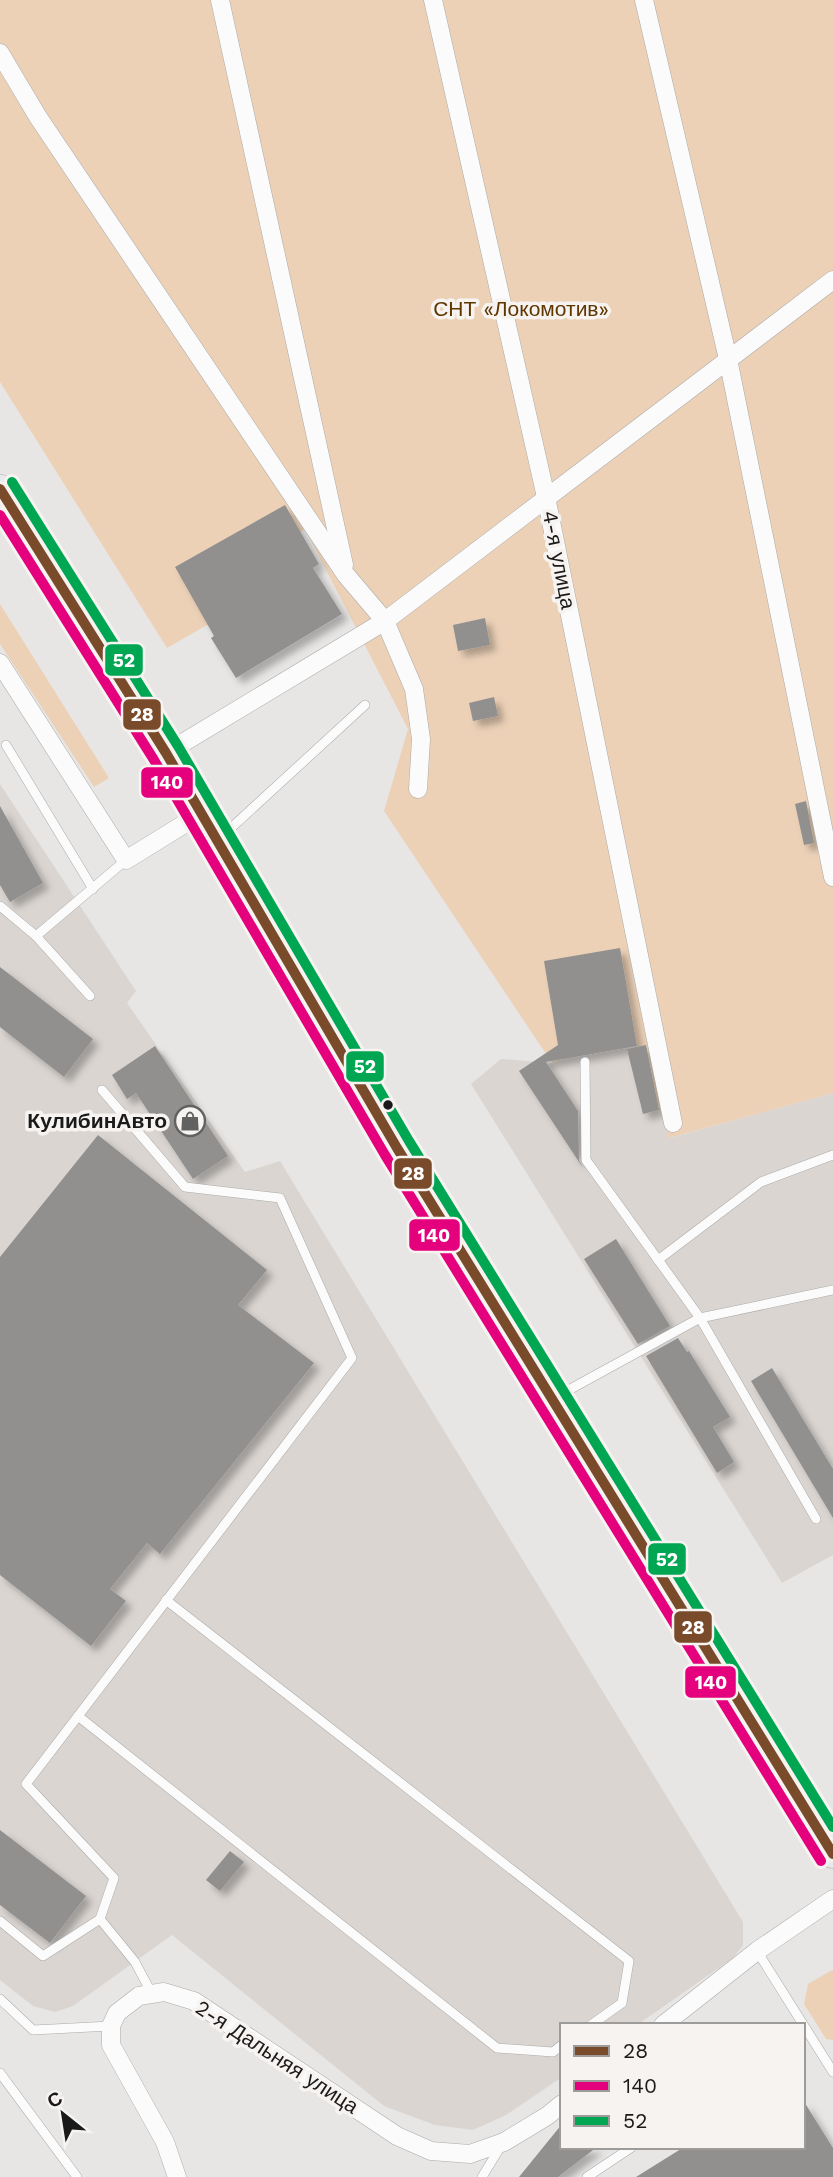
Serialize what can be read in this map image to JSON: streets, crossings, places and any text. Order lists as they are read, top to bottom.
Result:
{
  "streets": {
    "street": ["4-я улица", "2-я Дальняя улица"]
  },
  "parks": ["СНТ «Локомотив»"],
  "places": {
    "shop": ["КулибинАвто"]
  },
  "lines": ["transit line 52", "transit line 28", "transit line 140"],
  "legend": ["28", "140", "52"],
  "north": "top left"
}
